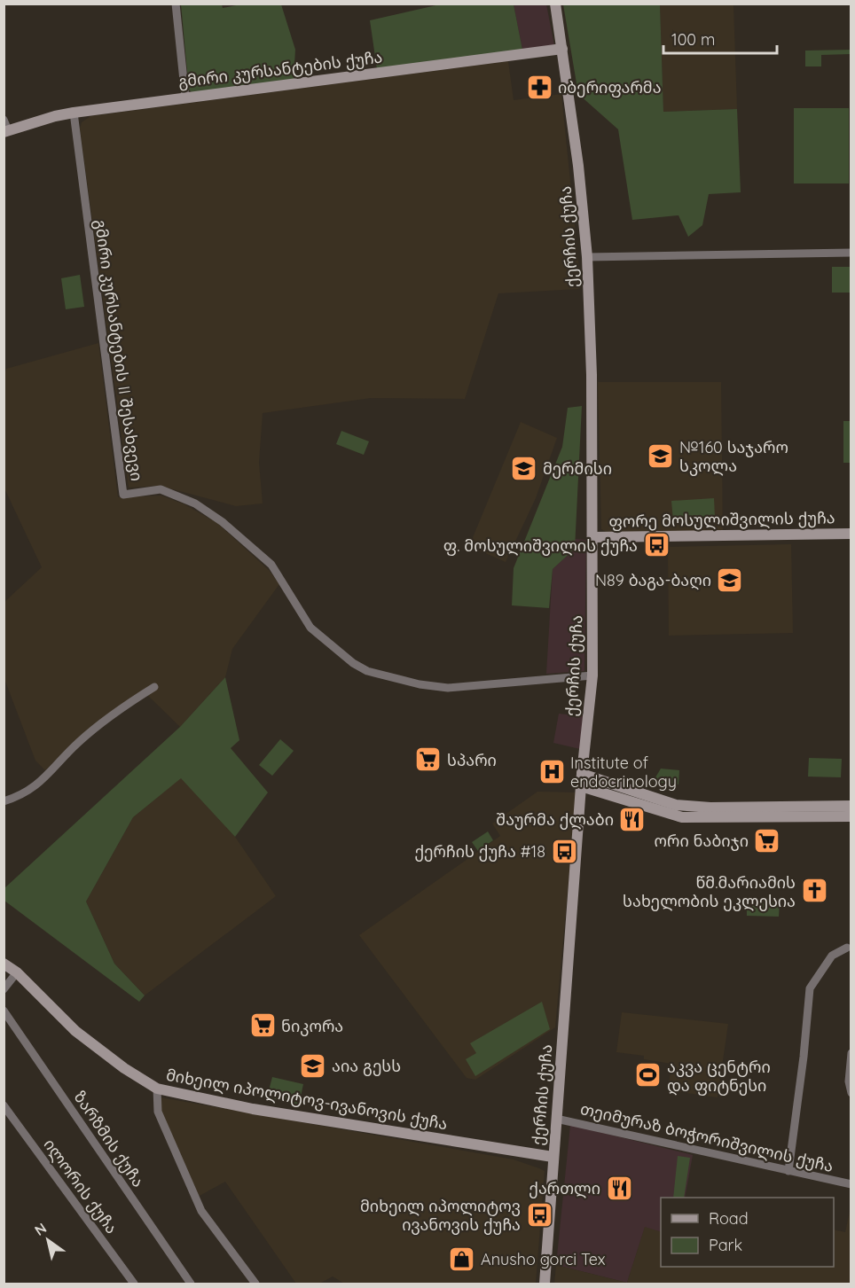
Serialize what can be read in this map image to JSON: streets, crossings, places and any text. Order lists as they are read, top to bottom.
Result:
{
  "streets": {
    "main road": [
      "გმირი კურსანტების ქუჩა",
      "ქერჩის ქუჩა",
      "ფორე მოსულიშვილის ქუჩა",
      "მიხეილ იპოლიტოვ-ივანოვის ქუჩა"
    ],
    "street": [
      "გმირი კურსანტების II შესახვევი",
      "თეიმურაზ ბოჭორიშვილის ქუჩა",
      "ზარზმის ქუჩა",
      "ილორის ქუჩა"
    ]
  },
  "crossings": [
    ["გმირი კურსანტების ქუჩა", "ქერჩის ქუჩა"],
    ["გმირი კურსანტების ქუჩა", "გმირი კურსანტების II შესახვევი"],
    ["ქერჩის ქუჩა", "გმირი კურსანტების II შესახვევი"],
    ["ქერჩის ქუჩა", "ფორე მოსულიშვილის ქუჩა"],
    ["ქერჩის ქუჩა", "მიხეილ იპოლიტოვ-ივანოვის ქუჩა"],
    ["ქერჩის ქუჩა", "თეიმურაზ ბოჭორიშვილის ქუჩა"]
  ],
  "places": {
    "pharmacy": ["იბერიფარმა"],
    "school or university": [
      "№160 საჯარო სკოლა",
      "მერმისი",
      "N89 ბაგა-ბაღი",
      "აია გესს"
    ],
    "bus stop": ["ფ. მოსულიშვილის ქუჩა", "ქერჩის ქუჩა #18", "მიხეილ იპოლიტოვ ივანოვის ქუჩა"],
    "supermarket": ["სპარი", "ორი ნაბიჯი", "ნიკორა"],
    "hospital": ["Institute of endocrinology"],
    "restaurant": ["შაურმა ქლაბი", "ქართლი"],
    "church": ["წმ.მარიამის სახელობის ეკლესია"],
    "sports": ["აკვა ცენტრი და ფიტნესი"],
    "shop": ["Anusho gorci Tex"]
  },
  "legend": ["Road", "Park"],
  "scale_bar": "100 m",
  "north": "top left"
}
